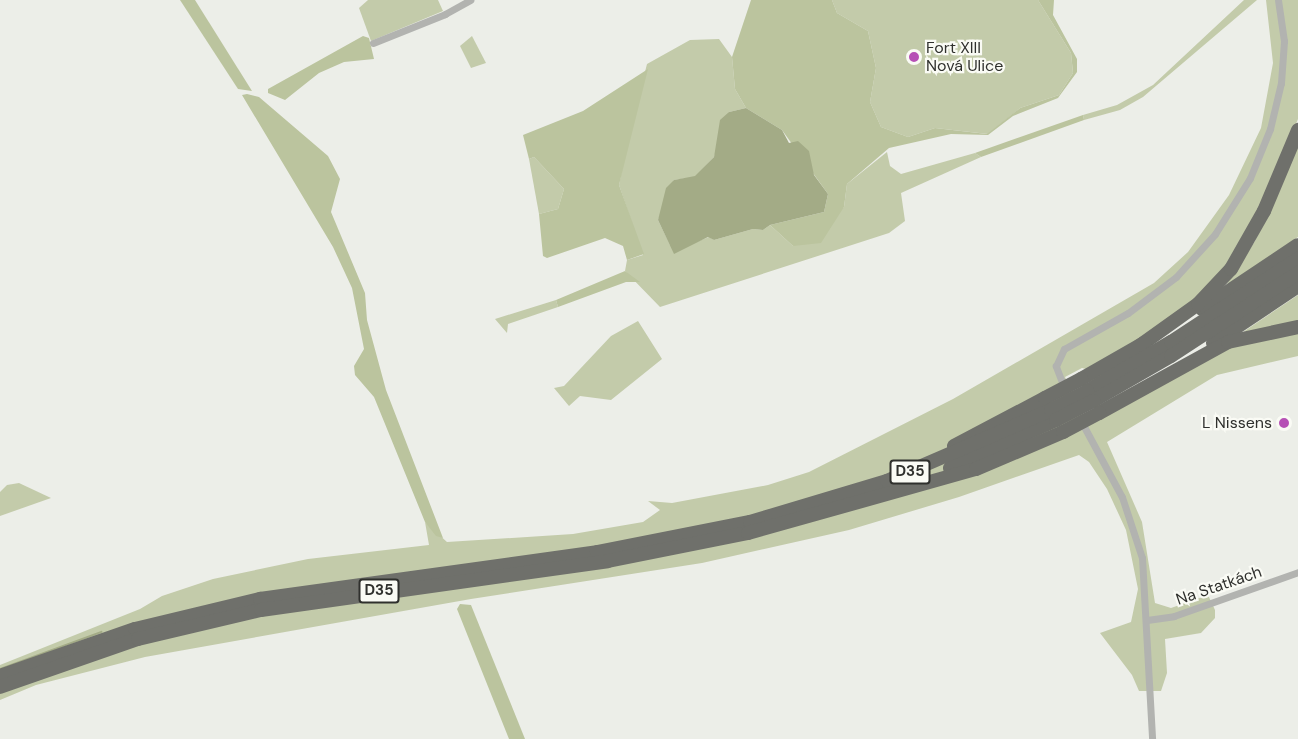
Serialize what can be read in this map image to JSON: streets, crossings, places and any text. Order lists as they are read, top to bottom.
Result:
{
  "streets": {
    "highway": ["D35"],
    "street": ["Na Statkách"]
  },
  "places": ["Fort XIII Nová Ulice", "L Nissens"]
}
